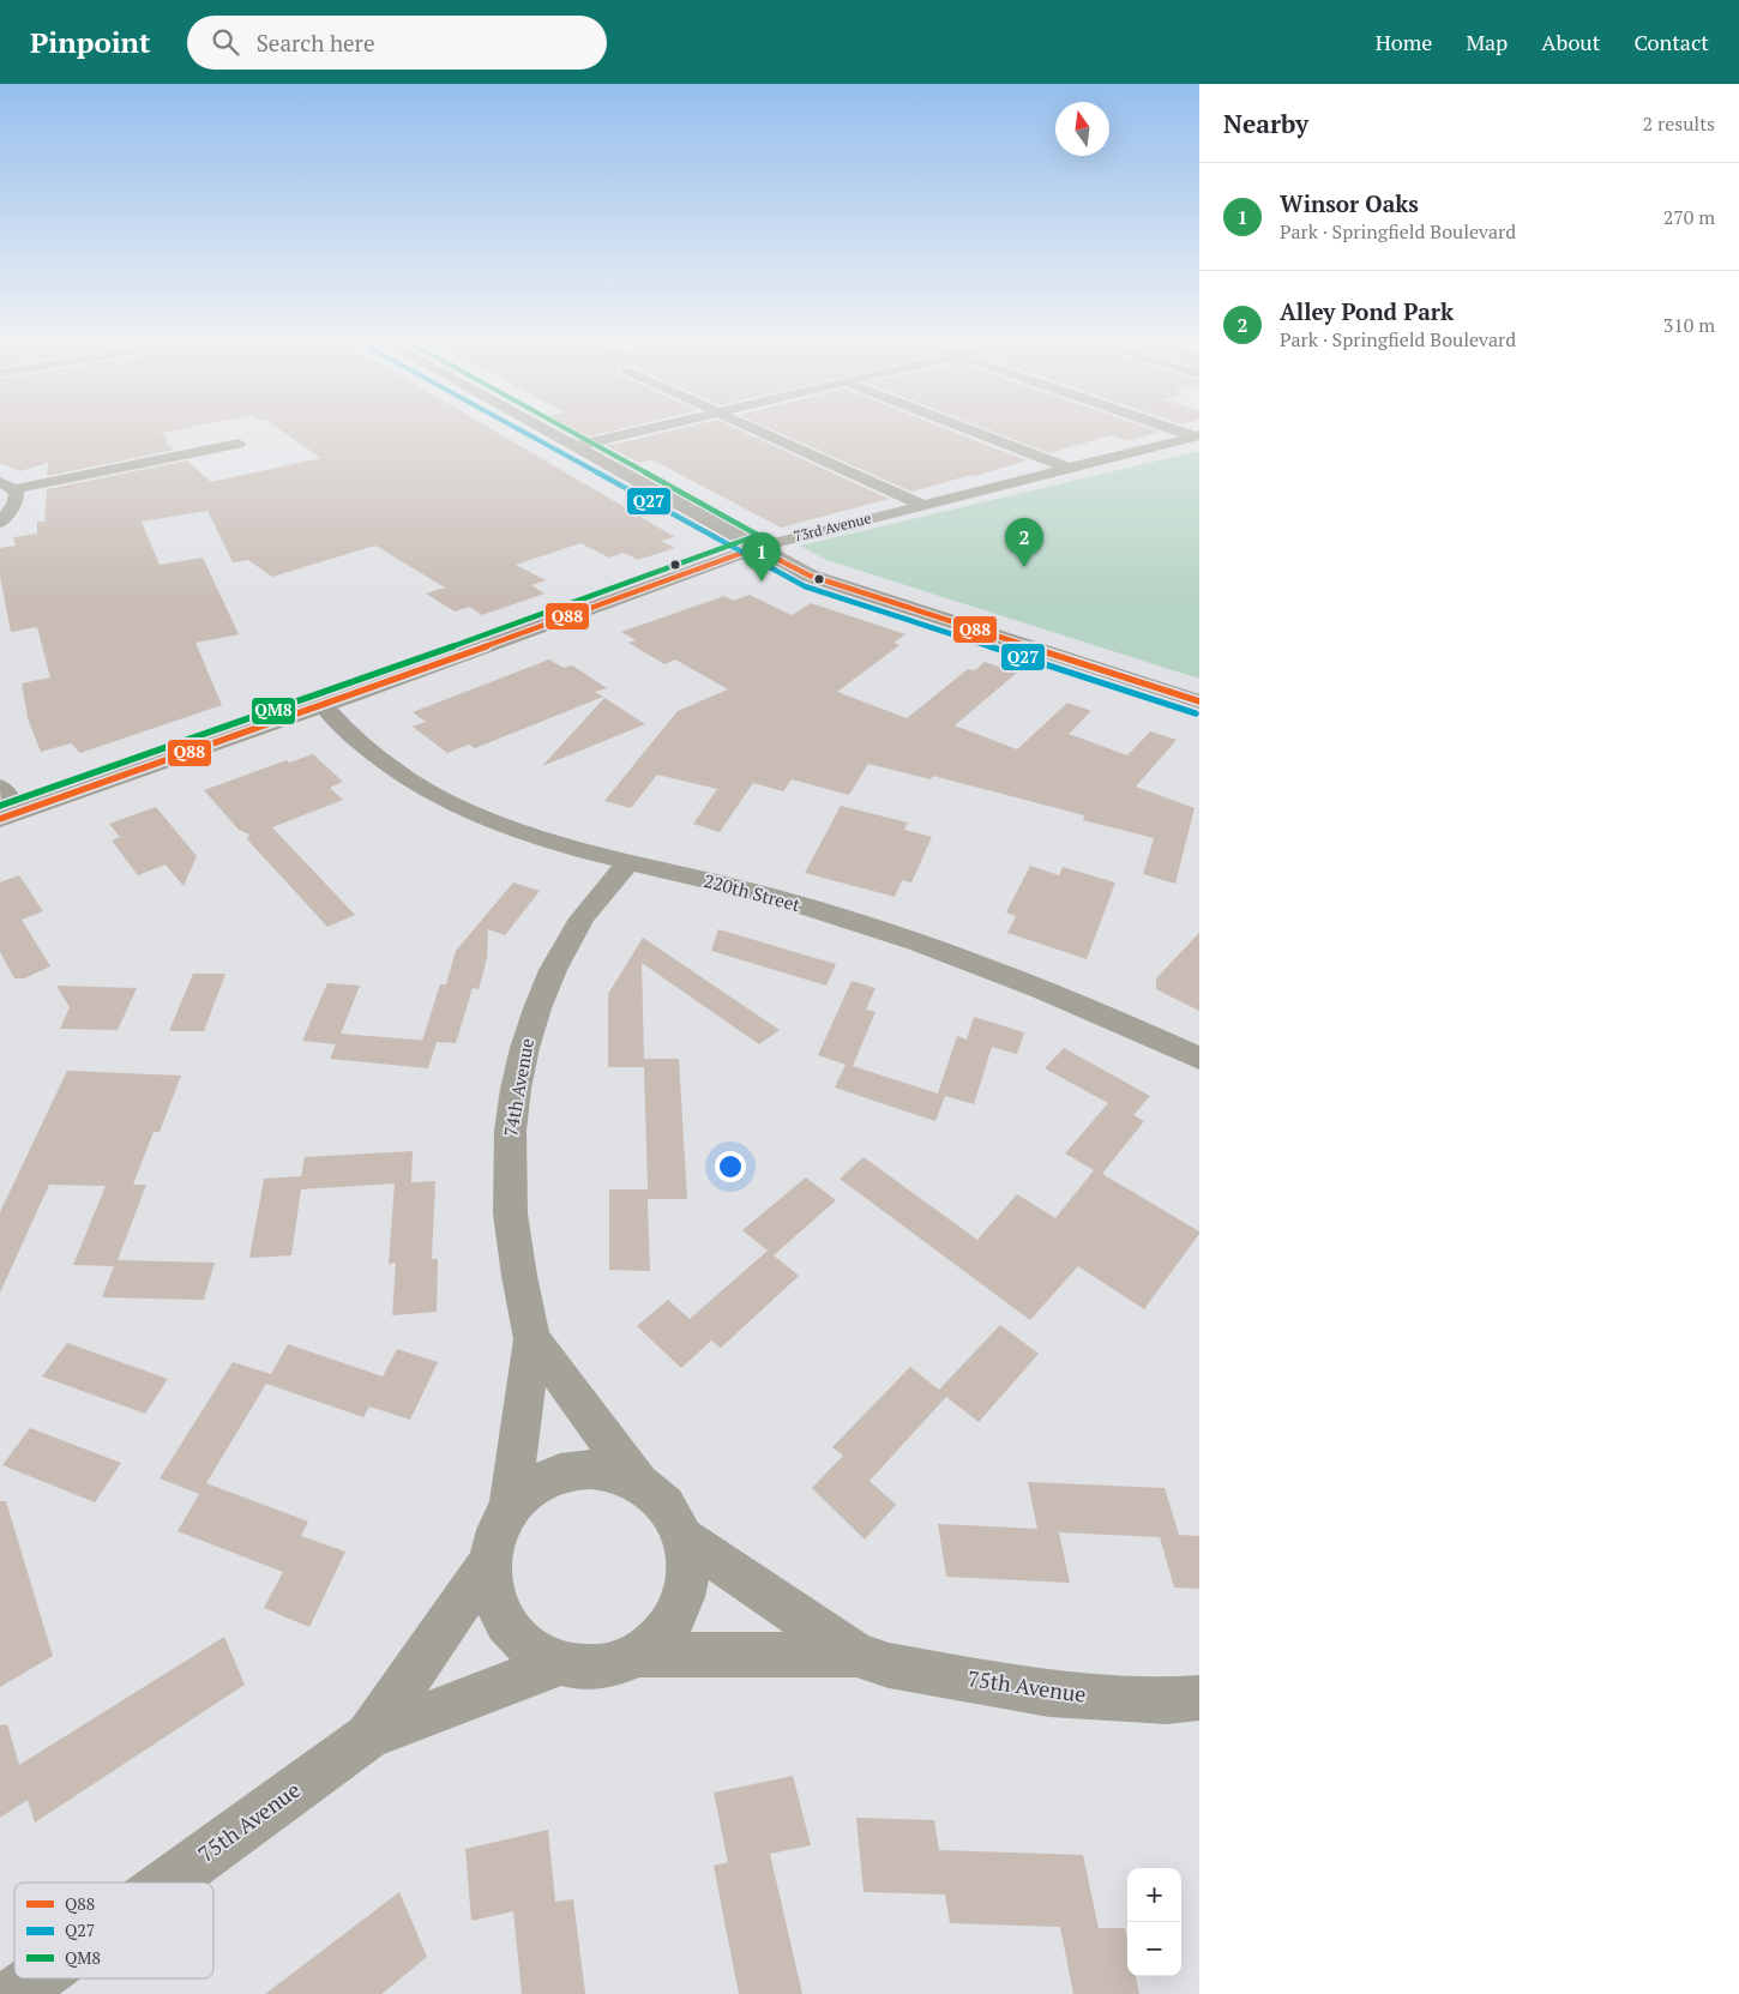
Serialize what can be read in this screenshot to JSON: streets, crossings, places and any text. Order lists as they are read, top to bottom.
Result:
{
  "streets": {
    "main road": ["73rd Avenue"],
    "street": ["220th Street", "74th Avenue", "75th Avenue"]
  },
  "crossings": [
    ["73rd Avenue", "220th Street"],
    ["220th Street", "74th Avenue"],
    ["74th Avenue", "75th Avenue"]
  ],
  "lines": ["transit line Q27", "transit line QM8", "transit line Q88"],
  "legend": ["Q88", "Q27", "QM8"],
  "north": "top",
  "page": {
    "header": "Pinpoint",
    "search": "Search here",
    "nav": [
      "Home",
      "Map",
      "About",
      "Contact"
    ],
    "heading": ["Nearby", "2 results"],
    "list": [
      {
        "mark": "1",
        "name": "Winsor Oaks",
        "note": "Park · Springfield Boulevard",
        "value": "270 m"
      },
      {
        "mark": "2",
        "name": "Alley Pond Park",
        "note": "Park · Springfield Boulevard",
        "value": "310 m"
      }
    ],
    "pins": ["2", "1"],
    "map_buttons": ["+", "−"]
  }
}
